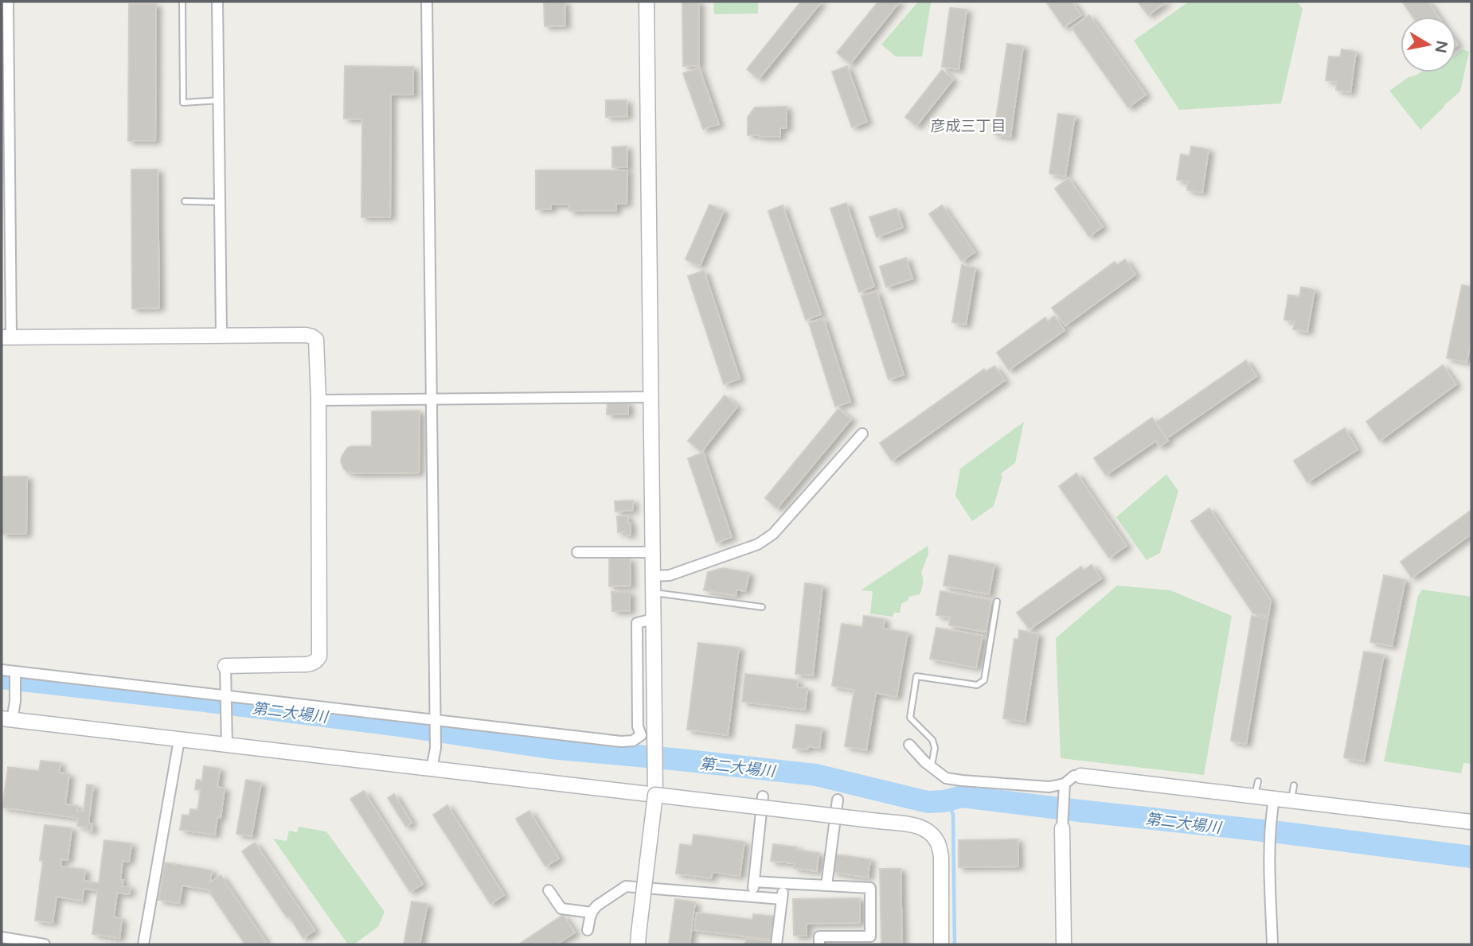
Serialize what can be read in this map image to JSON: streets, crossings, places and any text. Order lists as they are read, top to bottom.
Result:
{
  "districts": ["彦成三丁目"],
  "water": ["第二大場川"],
  "north": "right"
}
